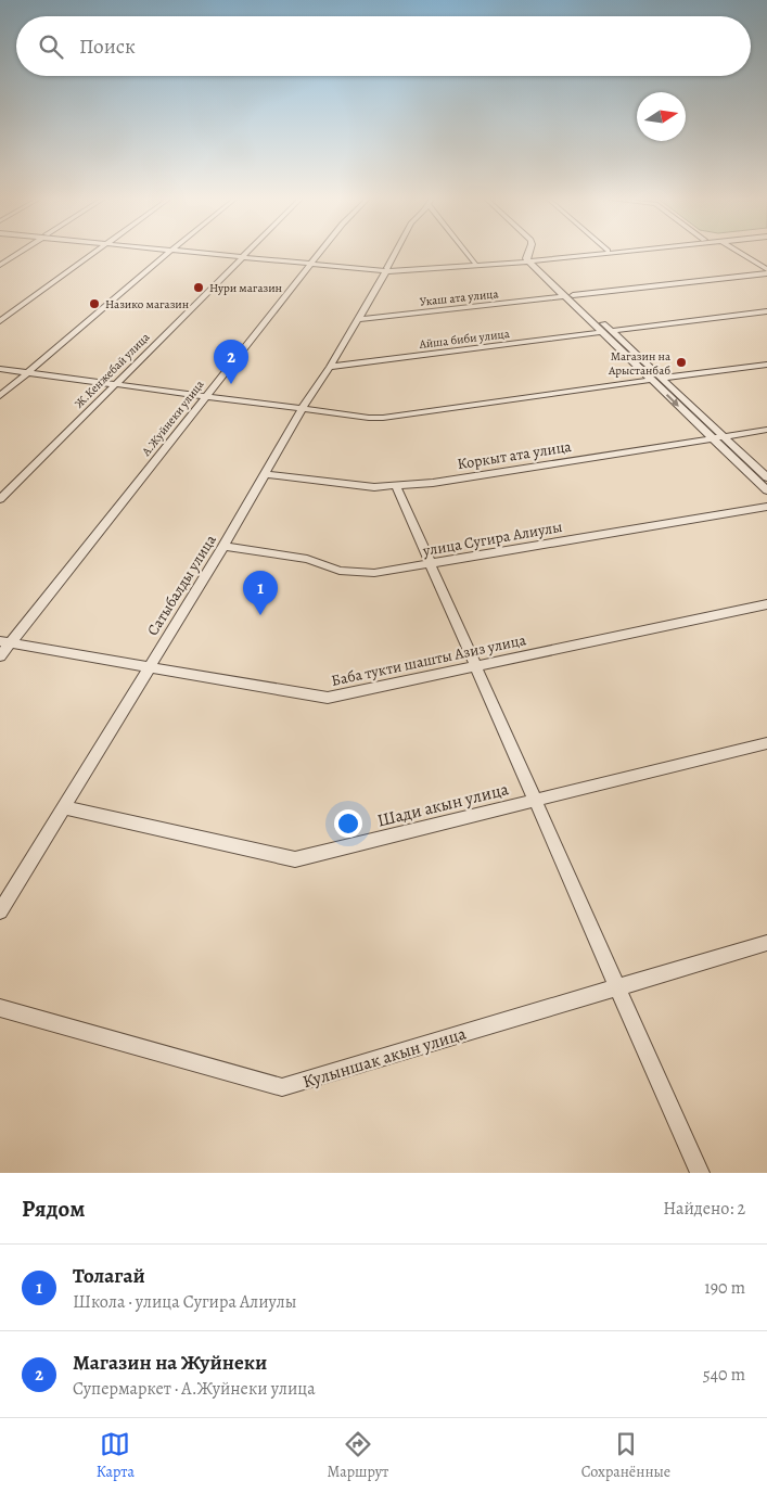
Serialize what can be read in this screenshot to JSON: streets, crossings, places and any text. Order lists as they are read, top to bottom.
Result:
{
  "streets": {
    "street": [
      "Укаш ата улица",
      "Айша биби улица",
      "Ж.Кенжебай улица",
      "А.Жуйнеки улица",
      "Коркыт ата улица",
      "улица Сугира Алиулы",
      "Сатыбалды улица",
      "Баба тукти шашты Азиз улица",
      "Шади акын улица",
      "Кулыншак акын улица"
    ]
  },
  "crossings": [
    ["Укаш ата улица", "Сатыбалды улица"],
    ["Айша биби улица", "Сатыбалды улица"],
    ["А.Жуйнеки улица", "Баба тукти шашты Азиз улица"],
    ["Коркыт ата улица", "Сатыбалды улица"],
    ["улица Сугира Алиулы", "Сатыбалды улица"],
    ["Сатыбалды улица", "Баба тукти шашты Азиз улица"],
    ["Сатыбалды улица", "Шади акын улица"]
  ],
  "places": ["Нури магазин", "Назико магазин", "Магазин на Арыстанбаб"],
  "north": "right",
  "page": {
    "search": "Поиск",
    "pins": ["2", "1"],
    "heading": ["Рядом", "Найдено: 2"],
    "list": [
      {
        "mark": "1",
        "name": "Толагай",
        "note": "Школа · улица Сугира Алиулы",
        "value": "190 m"
      },
      {
        "mark": "2",
        "name": "Магазин на Жуйнеки",
        "note": "Супермаркет · А.Жуйнеки улица",
        "value": "540 m"
      }
    ],
    "nav": ["Карта", "Маршрут", "Сохранённые"]
  }
}
